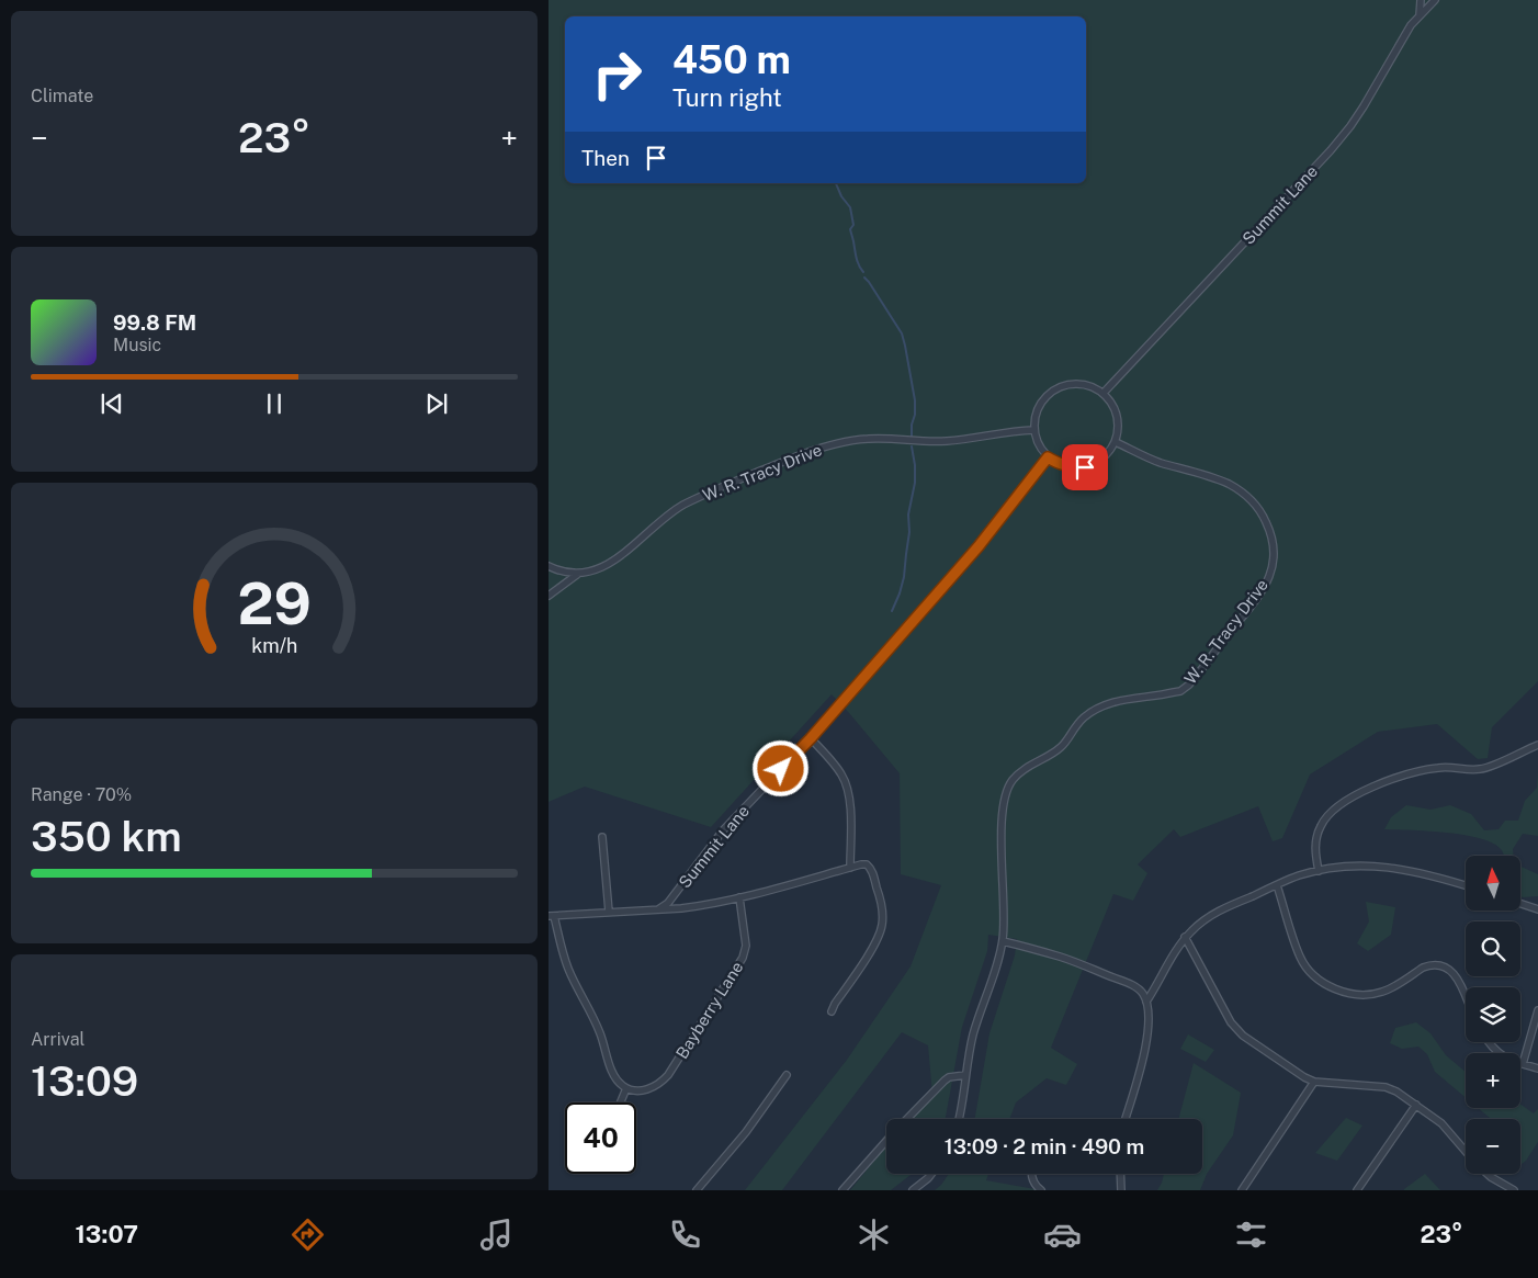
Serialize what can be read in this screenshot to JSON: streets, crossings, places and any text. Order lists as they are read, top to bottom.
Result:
{
  "streets": {
    "street": ["Summit Lane", "W. R. Tracy Drive", "Bayberry Lane"]
  },
  "crossings": [
    ["Summit Lane", "W. R. Tracy Drive"]
  ],
  "north": "top",
  "page": {
    "tile": [
      "Climate",
      ["Range · 70%", "350 km"],
      ["Arrival", "13:09"]
    ],
    "turn": ["450 m", "Turn right"],
    "heat": ["−", "23°", "+"],
    "then": "Then",
    "song": ["99.8 FM", "Music"],
    "map_buttons": ["+", "−"],
    "limit": "40",
    "trip": "13:09 · 2 min · 490 m",
    "tabs": ["13:07", "23°"],
    "gauge": ["29", "km/h"]
  }
}
